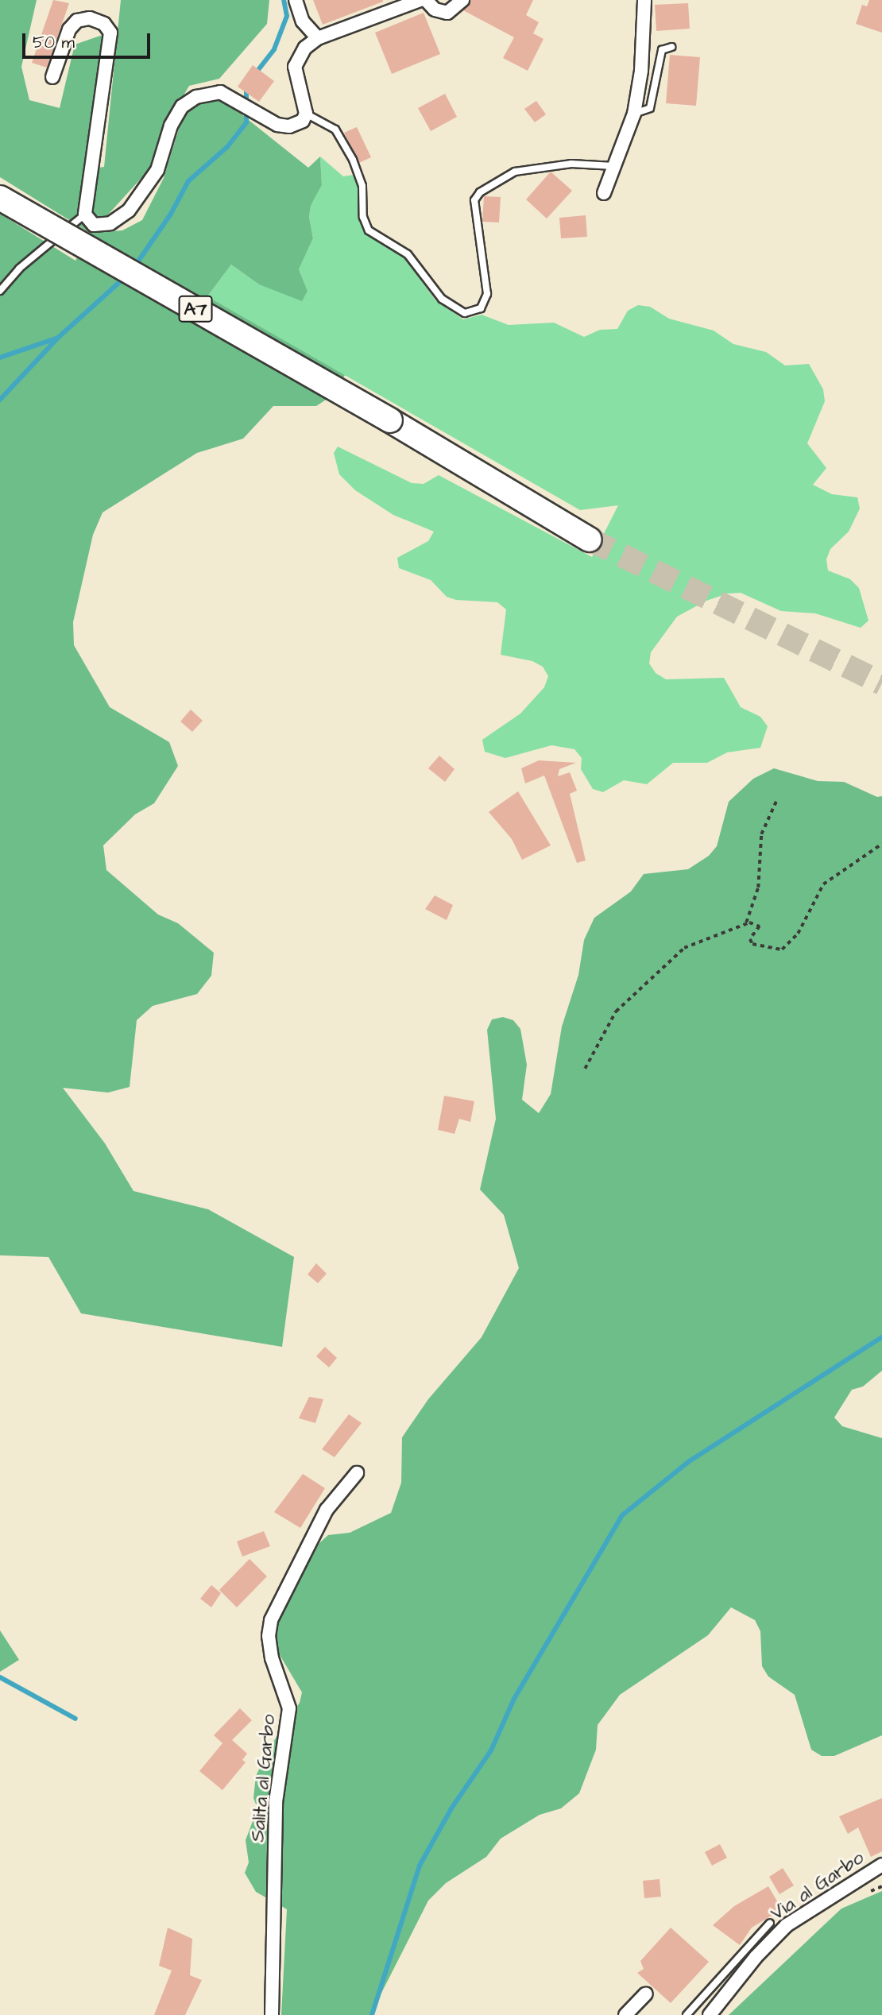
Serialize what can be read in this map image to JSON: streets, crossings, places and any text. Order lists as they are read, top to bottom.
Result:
{
  "streets": {
    "highway": ["A7"],
    "street": ["Salita al Garbo", "Via al Garbo"]
  },
  "scale_bar": "50 m"
}
